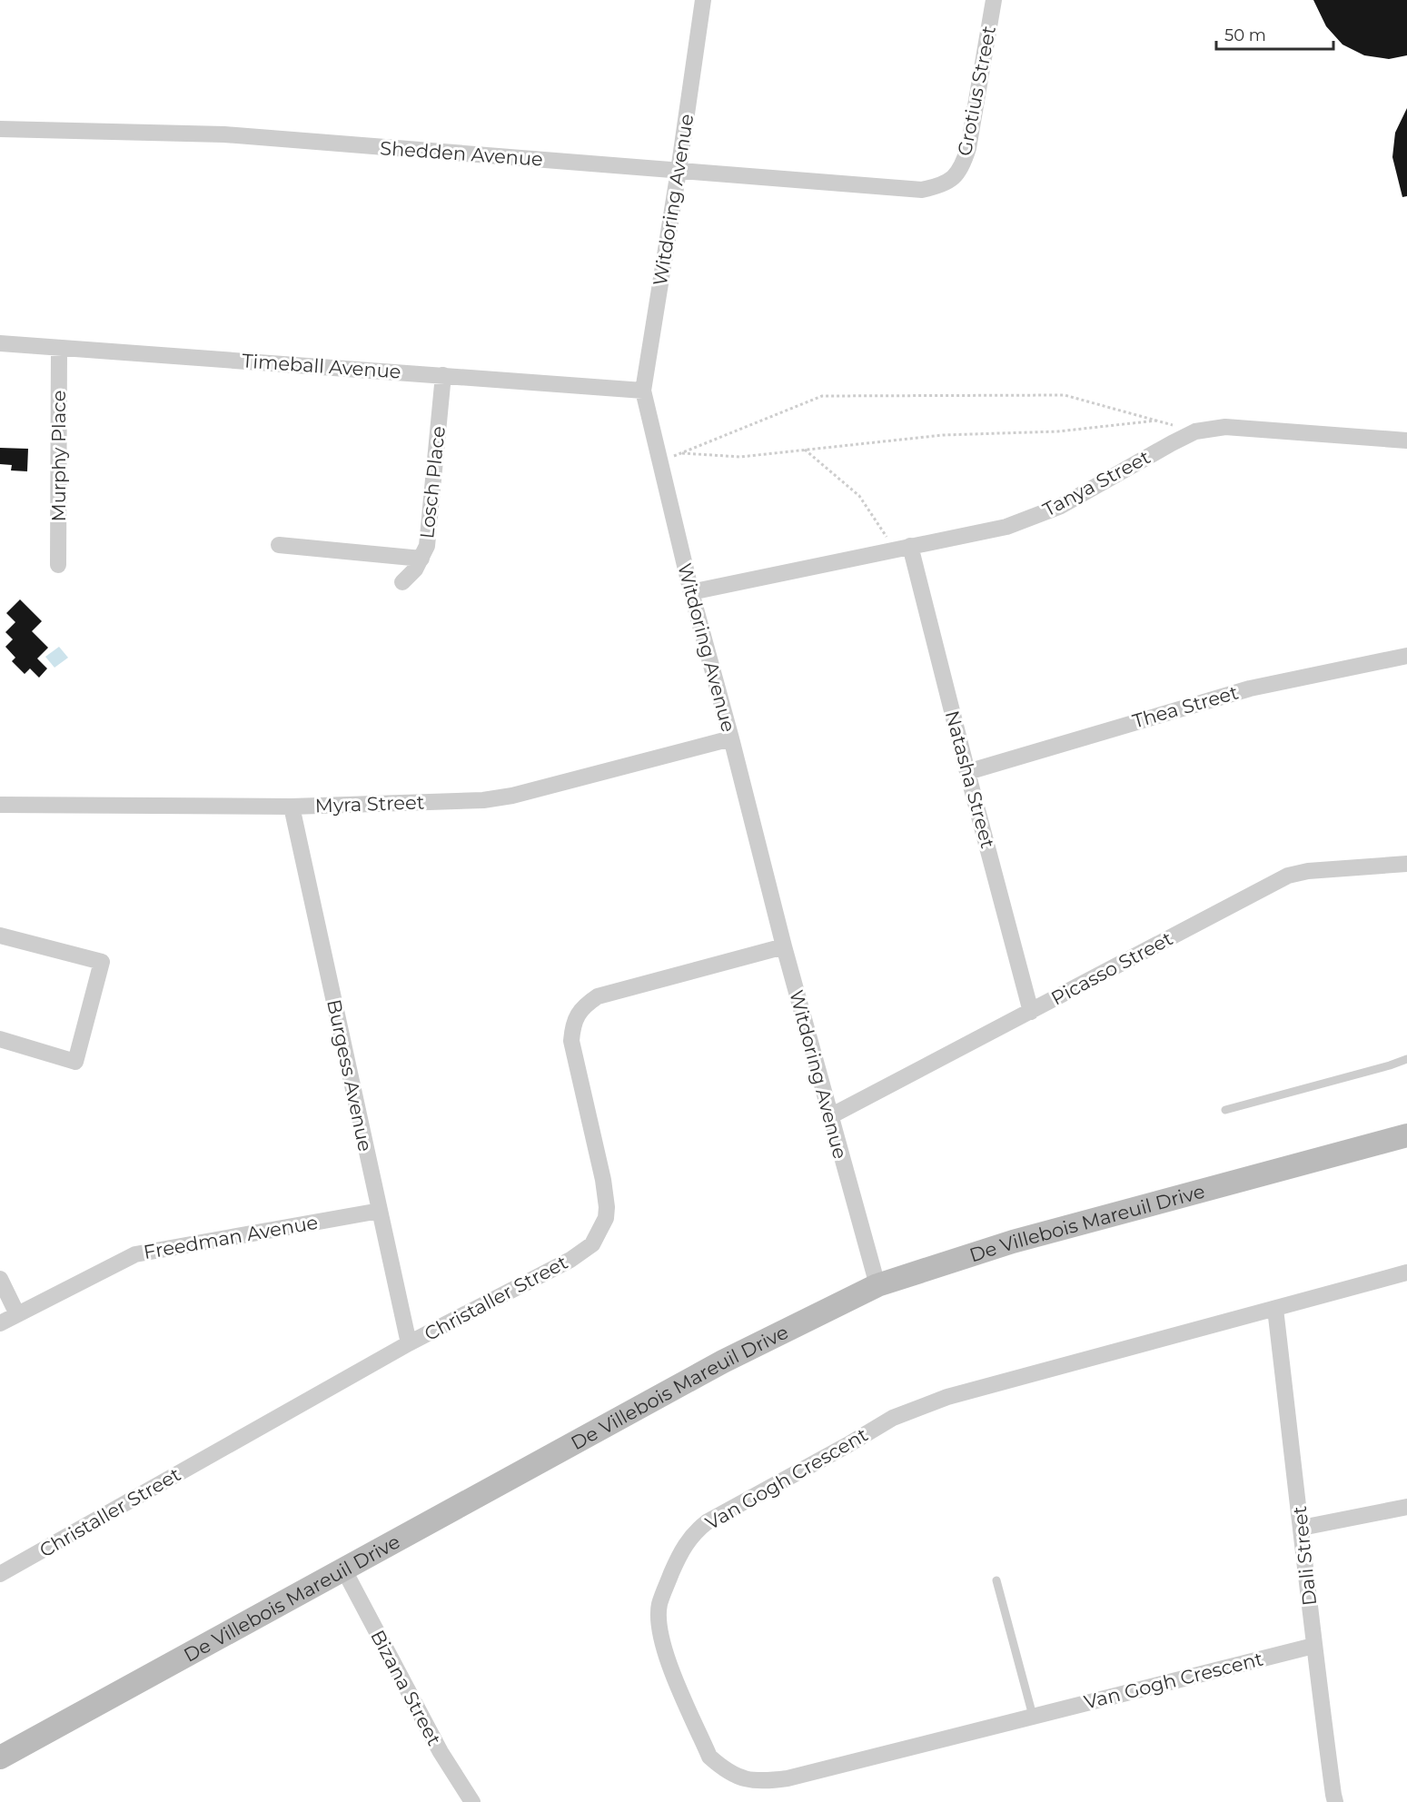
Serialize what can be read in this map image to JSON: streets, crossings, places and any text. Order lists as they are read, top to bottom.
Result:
{
  "streets": {
    "main road": ["De Villebois Mareuil Drive"],
    "street": [
      "Grotius Street",
      "Shedden Avenue",
      "Witdoring Avenue",
      "Timeball Avenue",
      "Murphy Place",
      "Losch Place",
      "Tanya Street",
      "Thea Street",
      "Natasha Street",
      "Myra Street",
      "Picasso Street",
      "Burgess Avenue",
      "Freedman Avenue",
      "Christaller Street",
      "Van Gogh Crescent",
      "Dali Street",
      "Bizana Street"
    ]
  },
  "crossings": [
    ["Grotius Street", "Shedden Avenue"],
    ["Shedden Avenue", "Witdoring Avenue"],
    ["Witdoring Avenue", "Timeball Avenue"],
    ["Witdoring Avenue", "Tanya Street"],
    ["Witdoring Avenue", "Myra Street"],
    ["Witdoring Avenue", "Picasso Street"],
    ["Witdoring Avenue", "De Villebois Mareuil Drive"],
    ["Witdoring Avenue", "Christaller Street"],
    ["Timeball Avenue", "Murphy Place"],
    ["Timeball Avenue", "Losch Place"],
    ["Tanya Street", "Natasha Street"],
    ["Thea Street", "Natasha Street"],
    ["Natasha Street", "Picasso Street"],
    ["Myra Street", "Burgess Avenue"],
    ["Burgess Avenue", "Freedman Avenue"],
    ["Burgess Avenue", "Christaller Street"],
    ["De Villebois Mareuil Drive", "Bizana Street"],
    ["Van Gogh Crescent", "Dali Street"]
  ],
  "scale_bar": "50 m"
}
